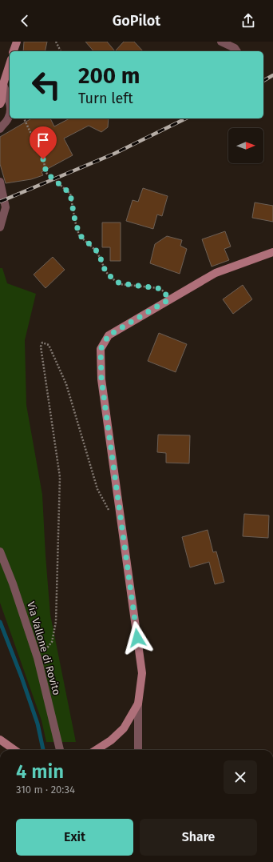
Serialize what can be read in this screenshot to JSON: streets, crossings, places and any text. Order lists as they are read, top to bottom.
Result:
{
  "streets": {
    "street": ["Via Vallone di Rovito"]
  },
  "north": "right",
  "page": {
    "header": "GoPilot",
    "turn": ["200 m", "Turn left"],
    "heading": ["4 min", "310 m · 20:34"],
    "buttons": ["Exit", "Share"]
  }
}
